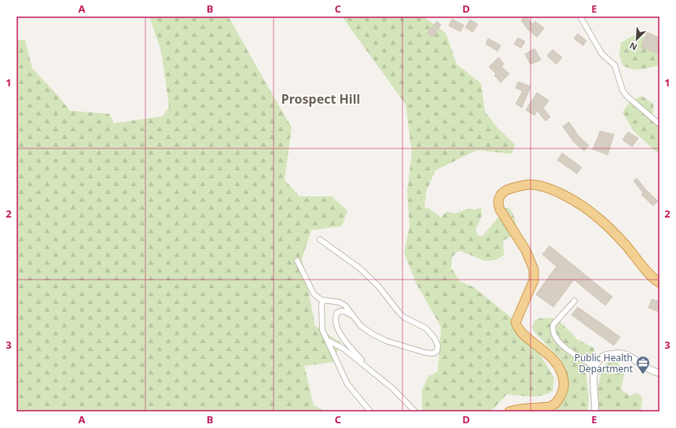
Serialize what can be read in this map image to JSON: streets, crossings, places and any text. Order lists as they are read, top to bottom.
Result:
{
  "districts": ["Prospect Hill"],
  "places": {
    "office": ["Public Health Department"]
  },
  "north": "bottom left",
  "grid": {
    "columns": [
      "A",
      "B",
      "C",
      "D",
      "E"
    ],
    "rows": ["1", "2", "3"]
  }
}
